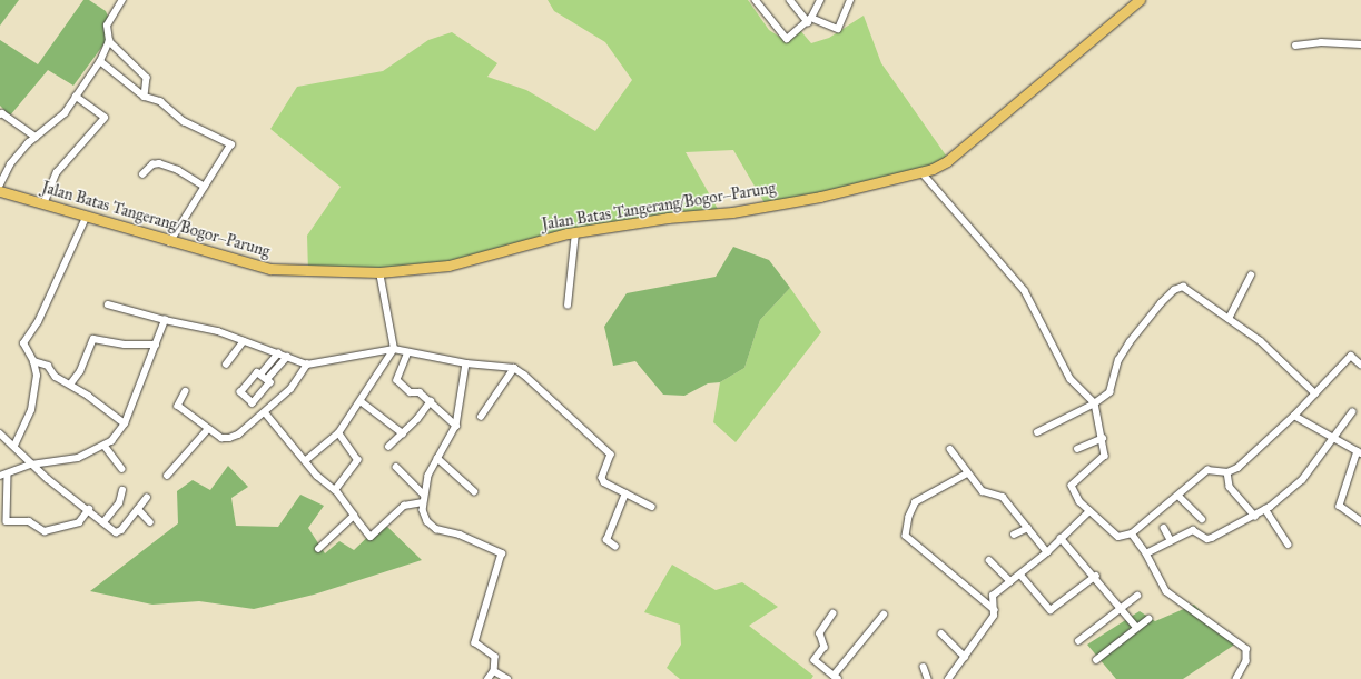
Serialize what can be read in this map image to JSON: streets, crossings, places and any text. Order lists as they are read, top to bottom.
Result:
{
  "streets": {
    "main road": ["Jalan Batas Tangerang/Bogor–Parung"]
  }
}
